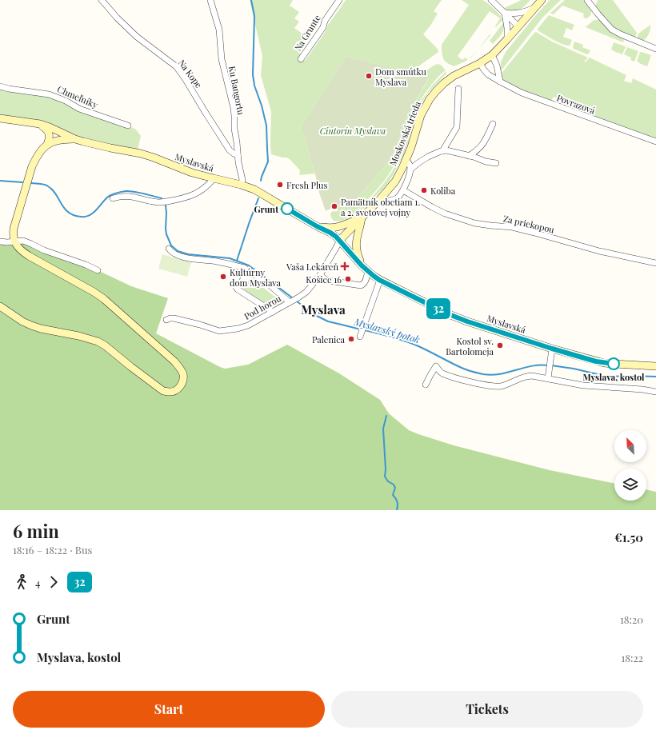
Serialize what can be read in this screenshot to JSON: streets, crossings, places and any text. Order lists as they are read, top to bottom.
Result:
{
  "streets": {
    "street": [
      "Na Grunte",
      "Na Kope",
      "Ku Bangortu",
      "Chmeľníky",
      "Povrazová",
      "Moskovská trieda",
      "Myslavská",
      "Za priekopou",
      "Pod horou"
    ]
  },
  "crossings": [
    ["Na Kope", "Ku Bangortu"],
    ["Ku Bangortu", "Myslavská"],
    ["Povrazová", "Moskovská trieda"],
    ["Moskovská trieda", "Myslavská"],
    ["Moskovská trieda", "Pod horou"],
    ["Myslavská", "Pod horou"]
  ],
  "districts": ["Myslava"],
  "water": ["Myslavský potok"],
  "parks": ["Cintorín Myslava"],
  "places": {
    "other": [
      "Dom smútku Myslava",
      "Fresh Plus",
      "Koliba",
      "Pamätník obetiam 1. a 2. svetovej vojny",
      "Grunt",
      "Kultúrny dom Myslava",
      "Košice 16",
      "Palenica",
      "Kostol sv. Bartolomeja",
      "Myslava, kostol"
    ],
    "health": ["Vaša Lekáreň"]
  },
  "lines": ["bus line 32"],
  "north": "top left",
  "page": {
    "on_map": "32",
    "heading": ["6 min", "18:16 – 18:22 · Bus", "€1.50"],
    "legs": ["4", "32"],
    "list": [
      {
        "name": "Grunt",
        "value": "18:20"
      },
      {
        "name": "Myslava, kostol",
        "value": "18:22"
      }
    ],
    "buttons": ["Start", "Tickets"]
  }
}
